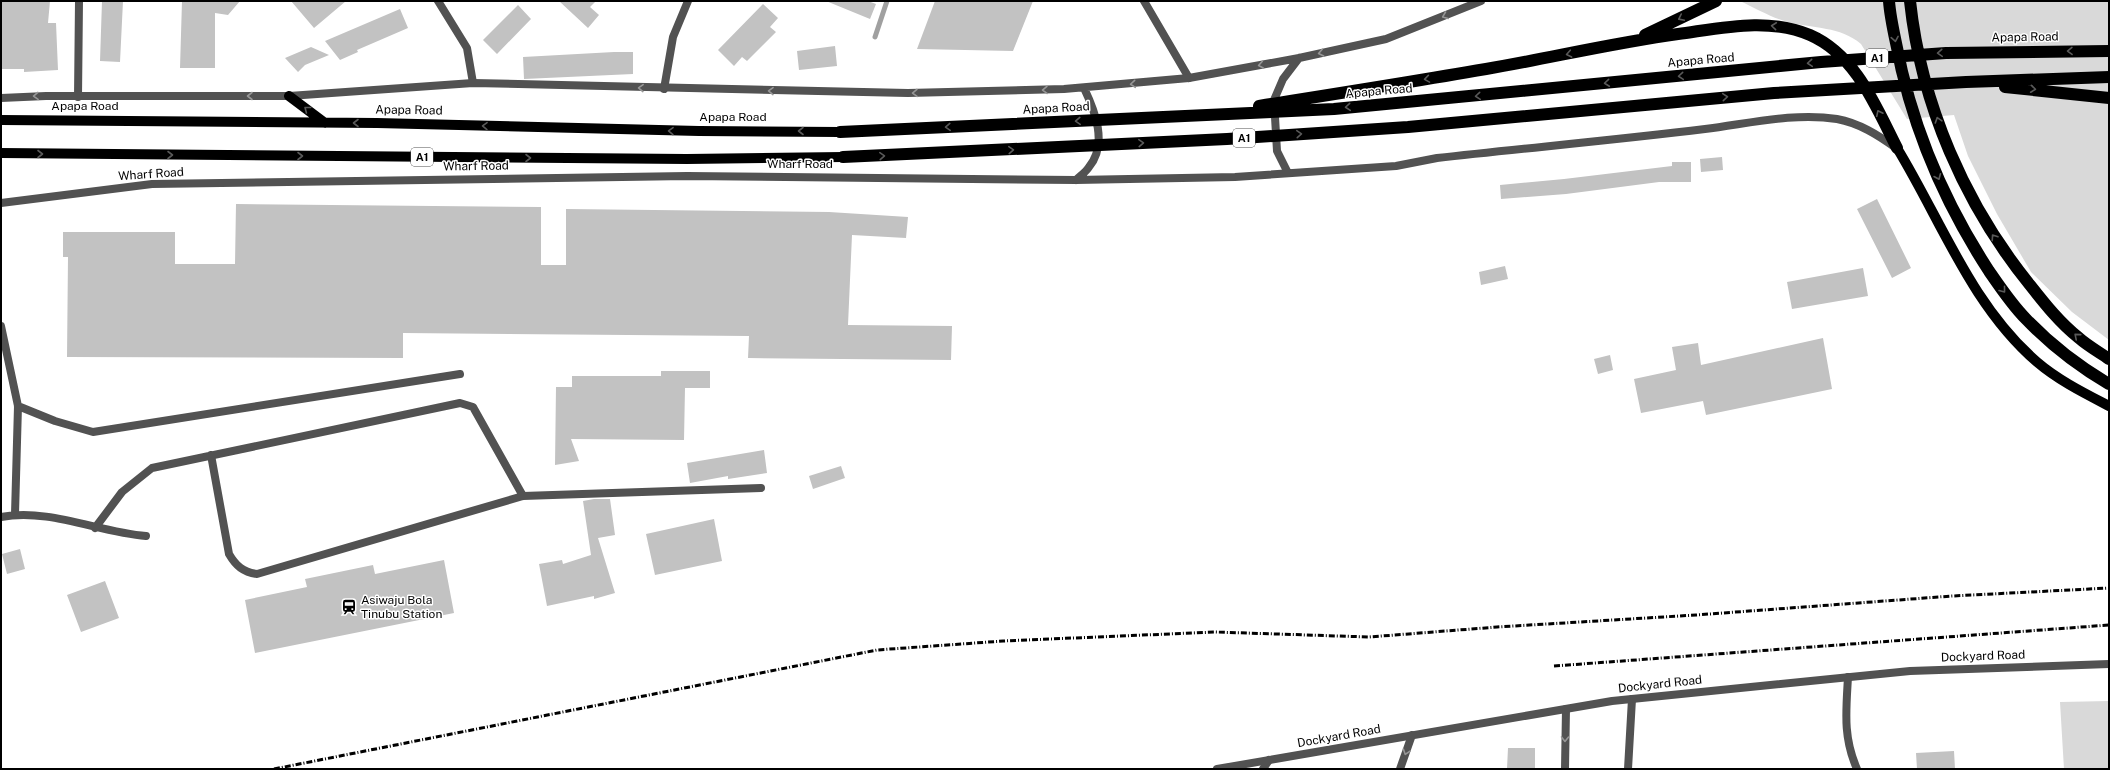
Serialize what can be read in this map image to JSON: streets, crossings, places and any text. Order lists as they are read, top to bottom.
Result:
{
  "streets": {
    "highway": ["Apapa Road", "A1"],
    "street": ["Wharf Road", "Dockyard Road"]
  },
  "places": {
    "station": ["Asiwaju Bola Tinubu Station"]
  }
}
